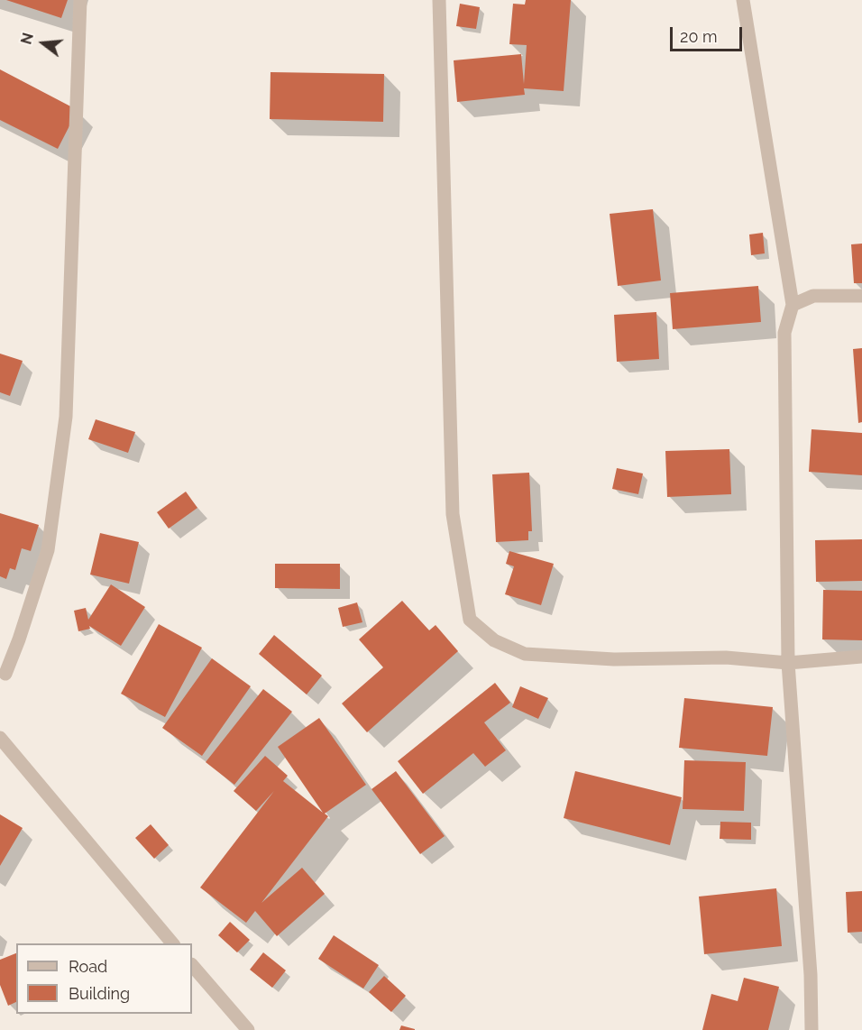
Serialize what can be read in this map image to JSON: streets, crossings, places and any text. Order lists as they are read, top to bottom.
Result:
{
  "legend": ["Road", "Building"],
  "scale_bar": "20 m",
  "north": "left"
}
